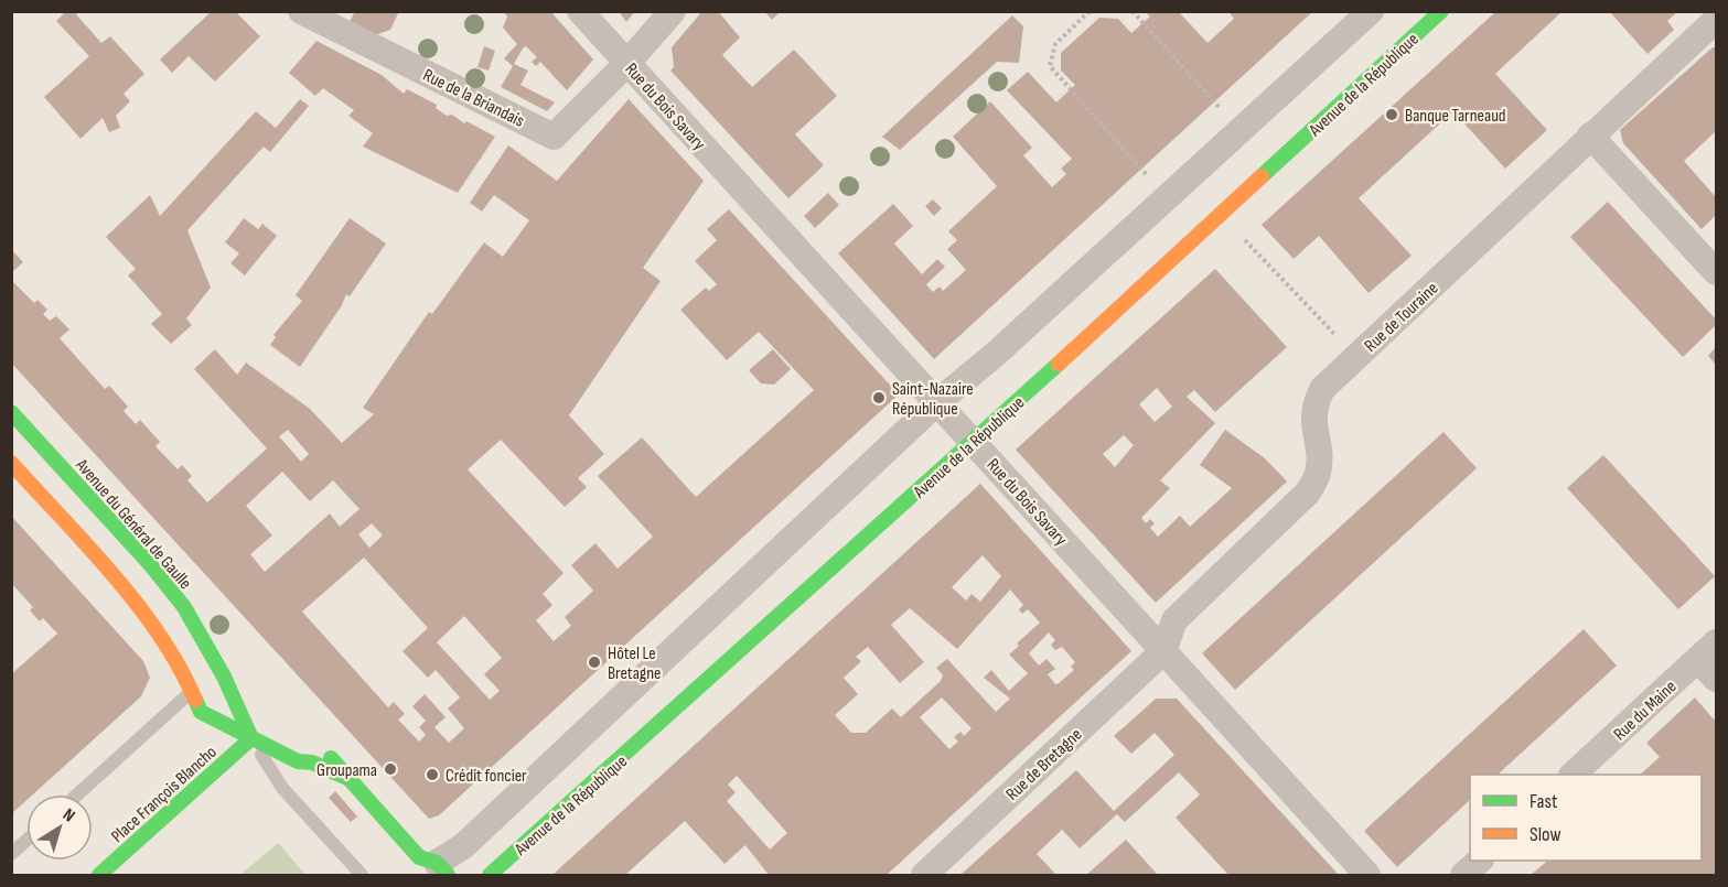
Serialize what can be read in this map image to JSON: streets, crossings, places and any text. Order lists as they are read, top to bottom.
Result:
{
  "streets": {
    "street": [
      "Avenue de la République",
      "Rue de la Briandais",
      "Rue du Bois Savary",
      "Rue de Touraine",
      "Avenue du Général de Gaulle",
      "Rue du Maine",
      "Rue de Bretagne",
      "Place François Blancho"
    ]
  },
  "crossings": [
    ["Avenue de la République", "Rue du Bois Savary"],
    ["Rue de la Briandais", "Rue du Bois Savary"],
    ["Rue du Bois Savary", "Rue de Touraine"],
    ["Rue du Bois Savary", "Rue de Bretagne"],
    ["Rue de Touraine", "Rue de Bretagne"],
    ["Avenue du Général de Gaulle", "Place François Blancho"]
  ],
  "places": [
    "Banque Tarneaud",
    "Saint-Nazaire République",
    "Hôtel Le Bretagne",
    "Groupama",
    "Crédit foncier"
  ],
  "legend": ["Fast", "Slow"],
  "north": "top right"
}
